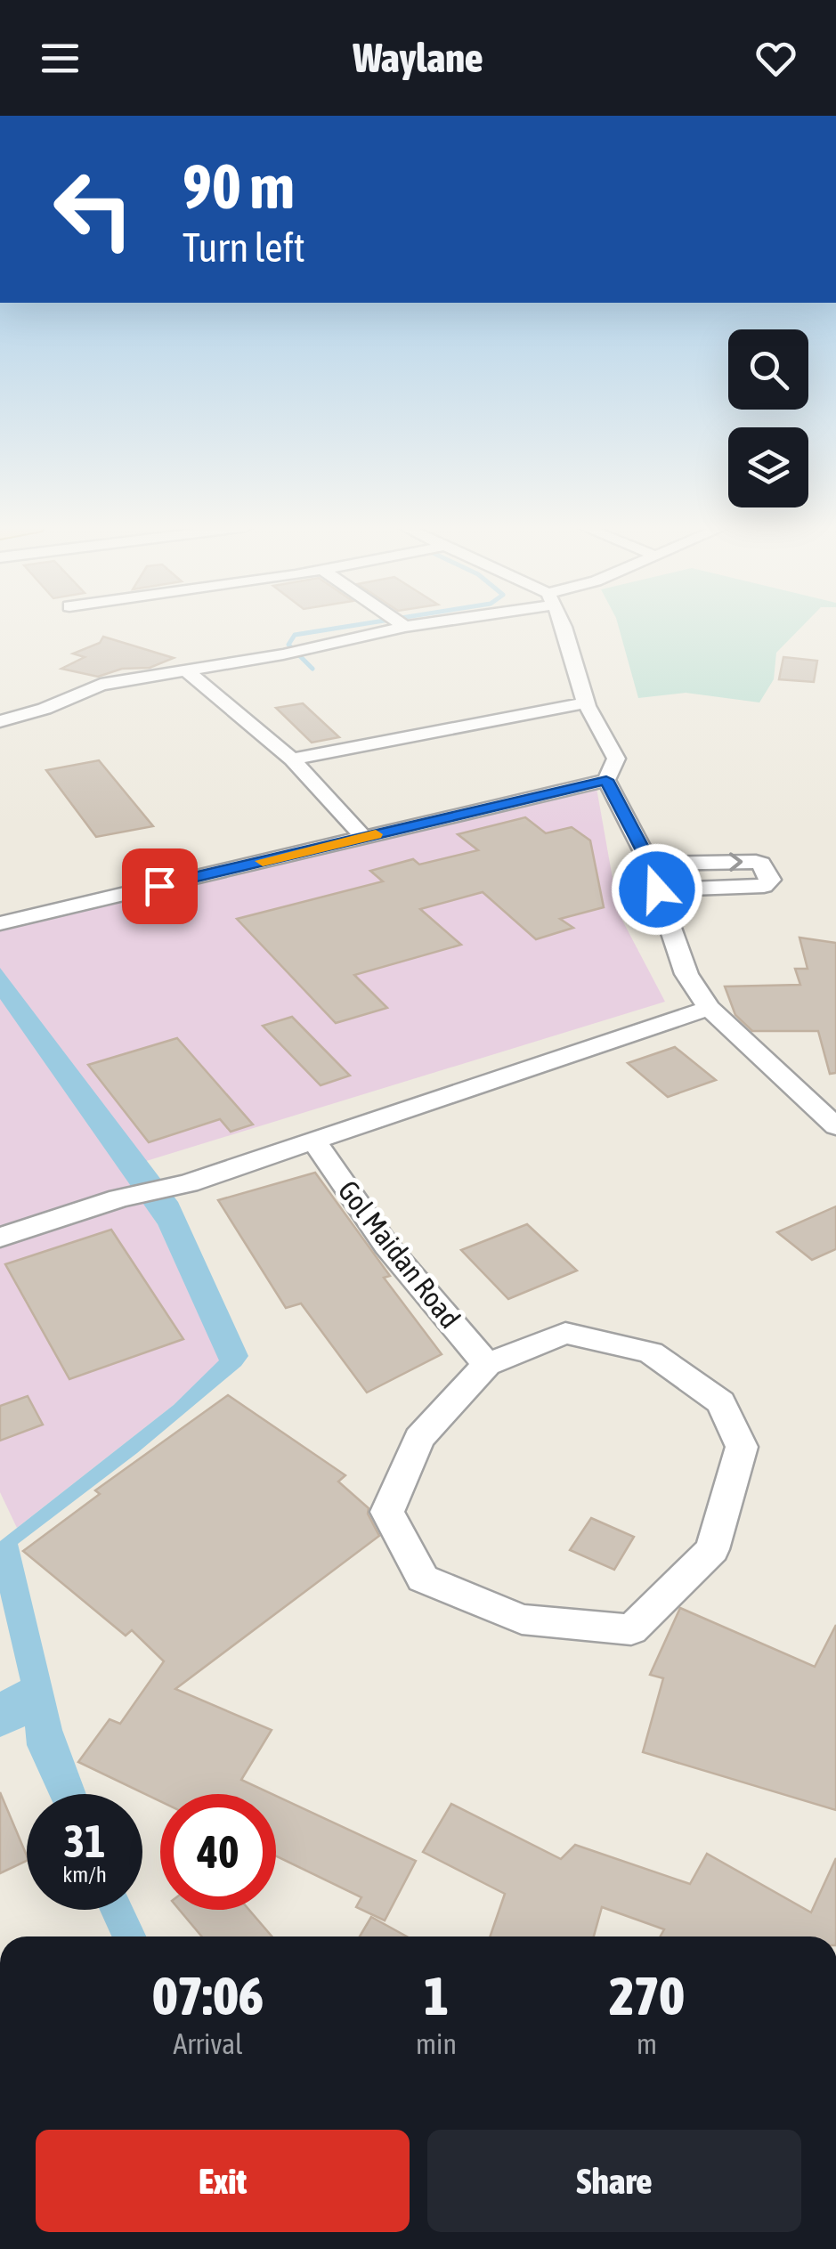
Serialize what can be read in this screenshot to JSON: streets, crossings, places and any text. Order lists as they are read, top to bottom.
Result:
{
  "streets": {
    "street": ["Gol Maidan Road"]
  },
  "page": {
    "header": "Waylane",
    "turn": ["90 m", "Turn left"],
    "speed": "31 km/h",
    "limit": "40",
    "eta": [
      "07:06",
      "Arrival",
      "1",
      "min",
      "270",
      "m"
    ],
    "buttons": ["Exit", "Share"]
  }
}
